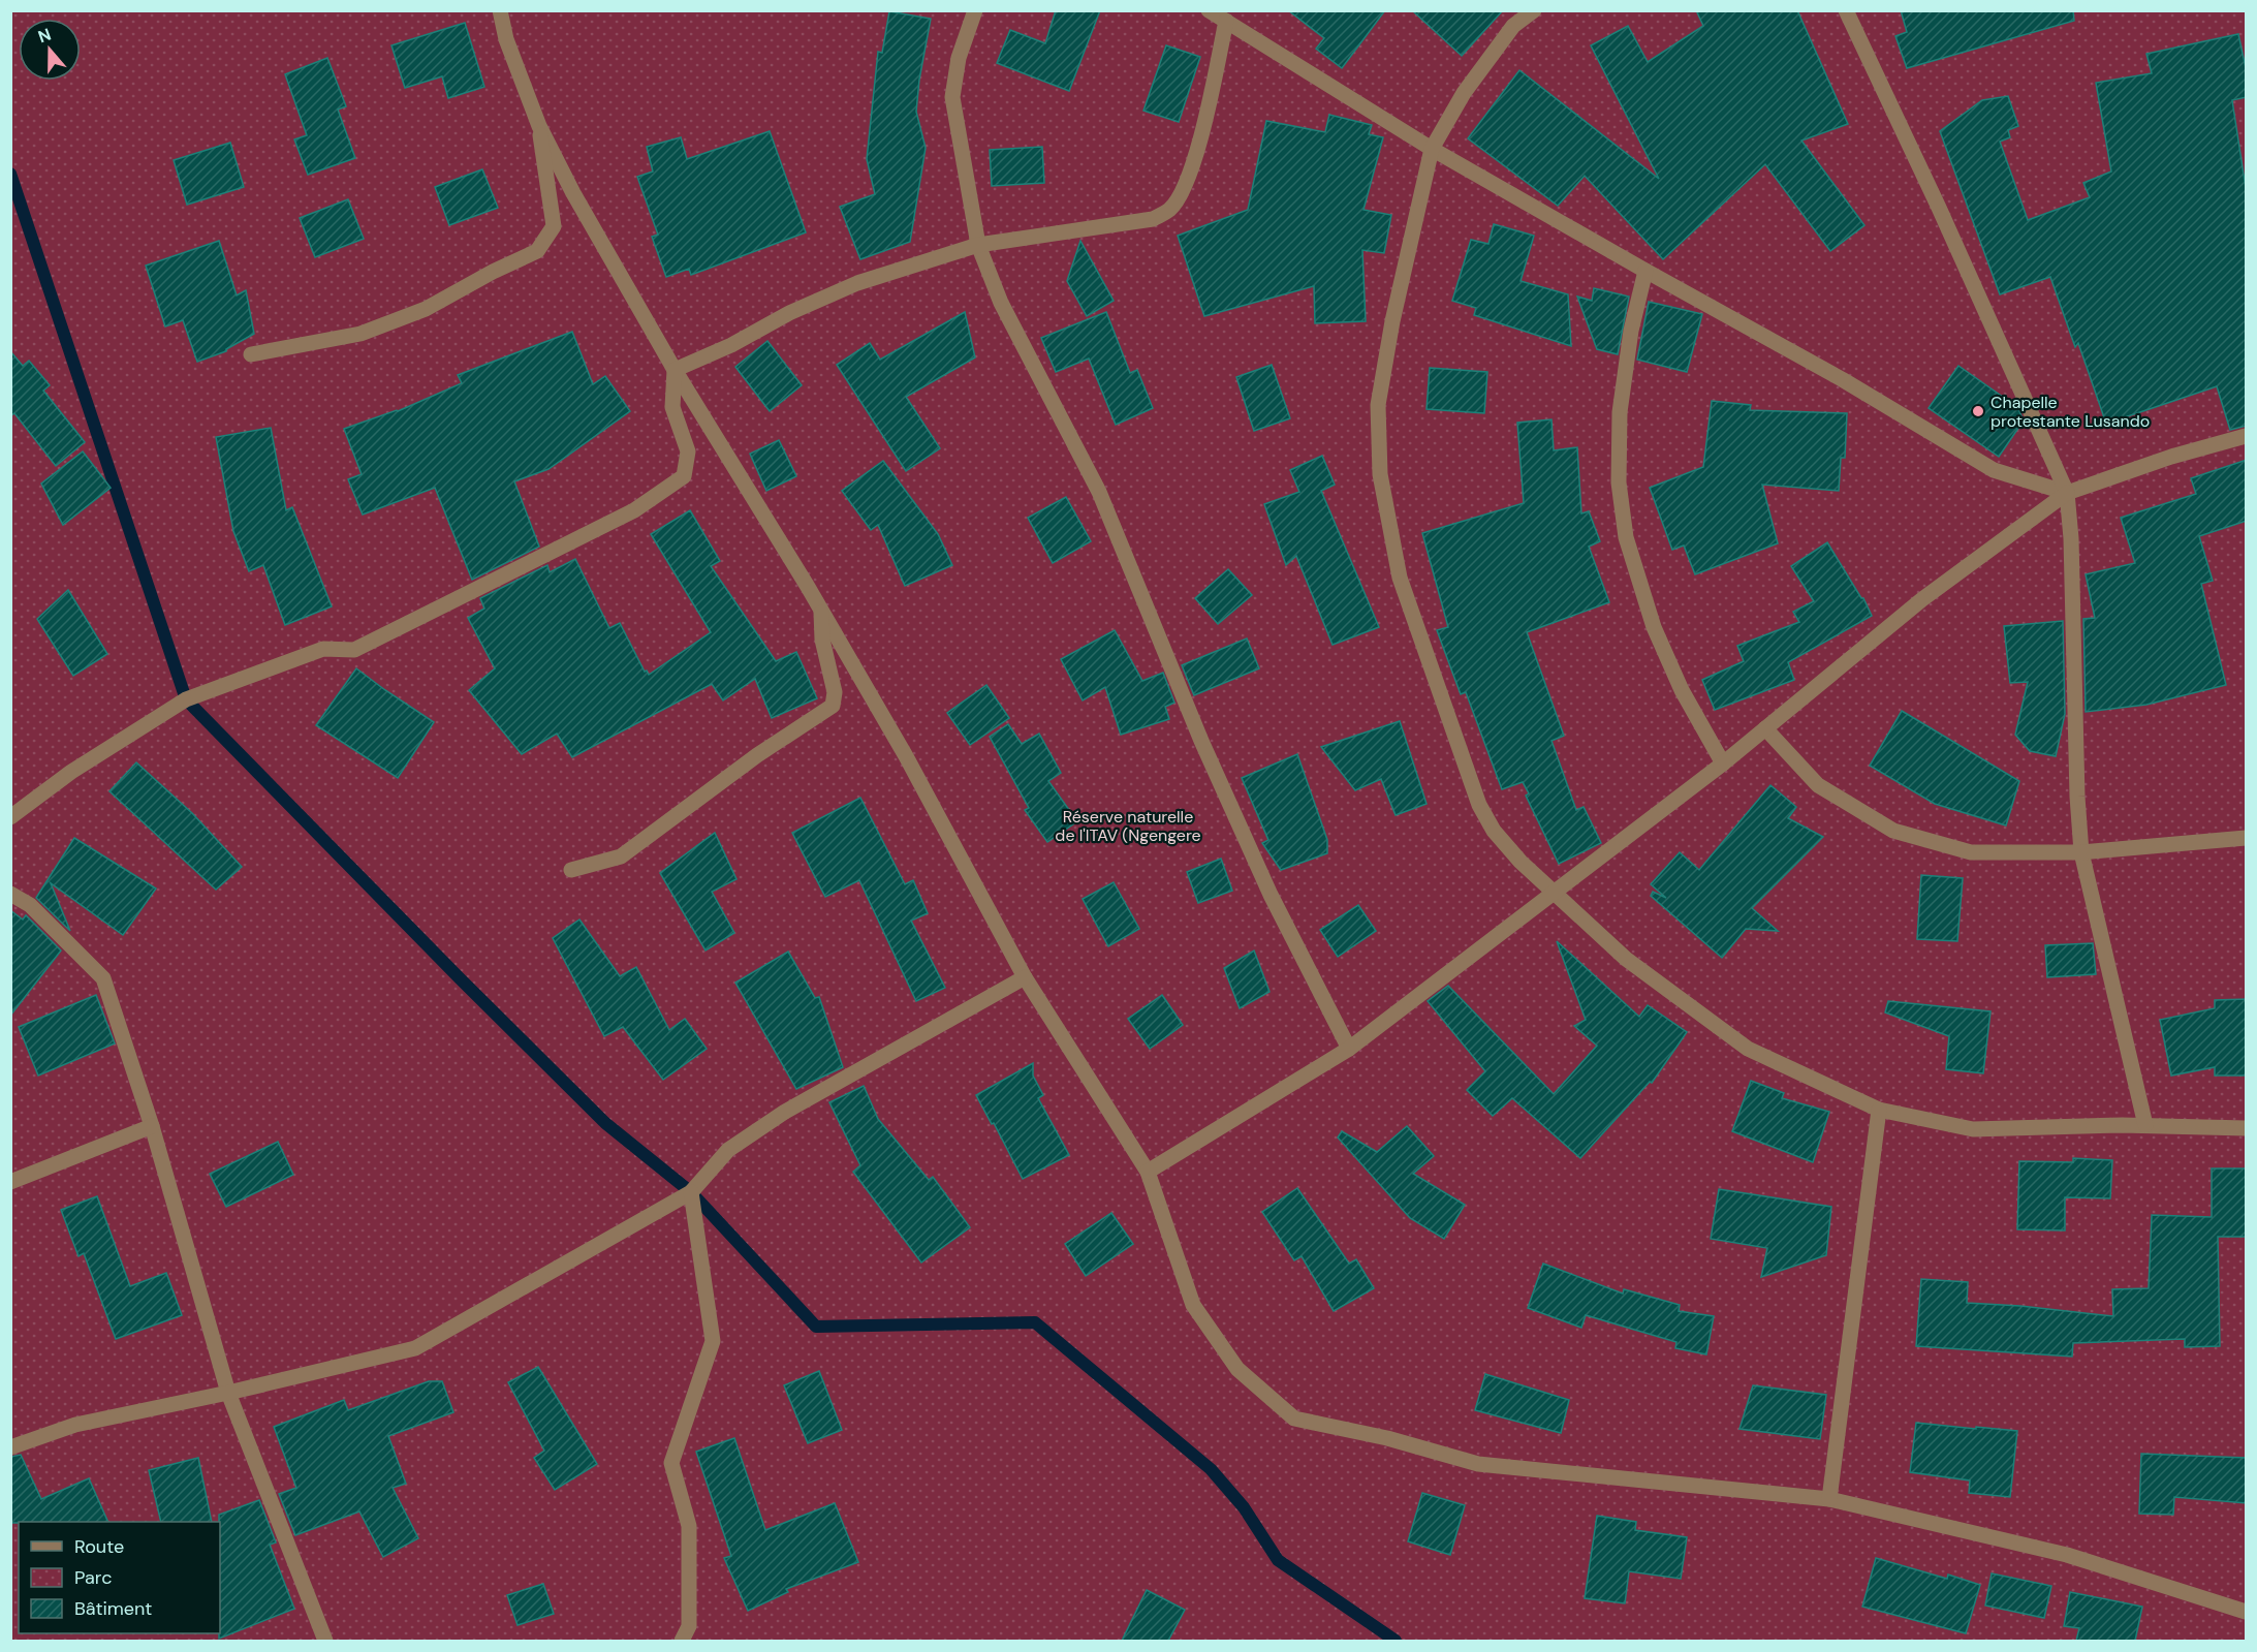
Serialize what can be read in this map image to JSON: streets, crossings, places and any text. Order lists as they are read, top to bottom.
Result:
{
  "parks": ["Réserve naturelle de l'ITAV (Ngengere"],
  "places": ["Chapelle protestante Lusando"],
  "legend": ["Route", "Parc", "Bâtiment"],
  "north": "top"
}
